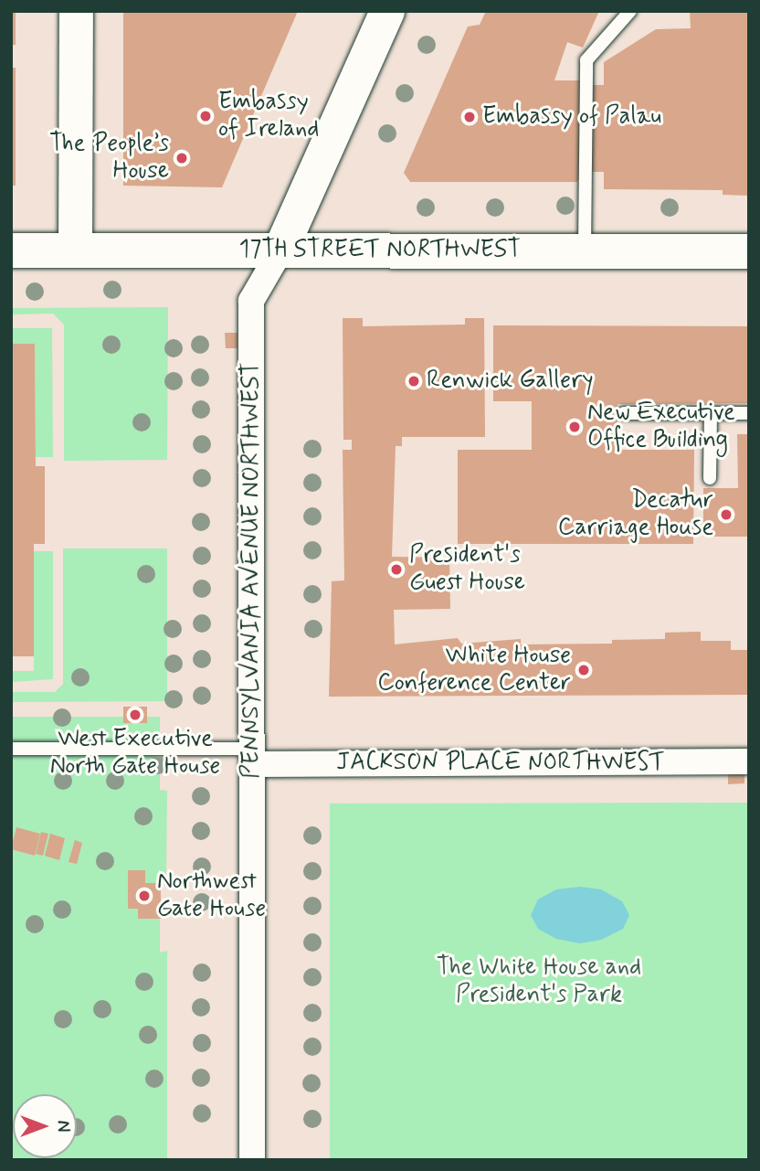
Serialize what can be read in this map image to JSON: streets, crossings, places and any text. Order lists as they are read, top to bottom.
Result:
{
  "streets": {
    "main road": ["17TH STREET NORTHWEST", "PENNSYLVANIA AVENUE NORTHWEST"],
    "street": ["JACKSON PLACE NORTHWEST"]
  },
  "crossings": [
    ["17TH STREET NORTHWEST", "PENNSYLVANIA AVENUE NORTHWEST"],
    ["PENNSYLVANIA AVENUE NORTHWEST", "JACKSON PLACE NORTHWEST"]
  ],
  "parks": ["The White House and President's Park"],
  "places": [
    "Embassy of Ireland",
    "Embassy of Palau",
    "The People’s House",
    "Renwick Gallery",
    "New Executive Office Building",
    "Decatur Carriage House",
    "President's Guest House",
    "White House Conference Center",
    "West Executive North Gate House",
    "Northwest Gate House"
  ],
  "north": "right"
}
